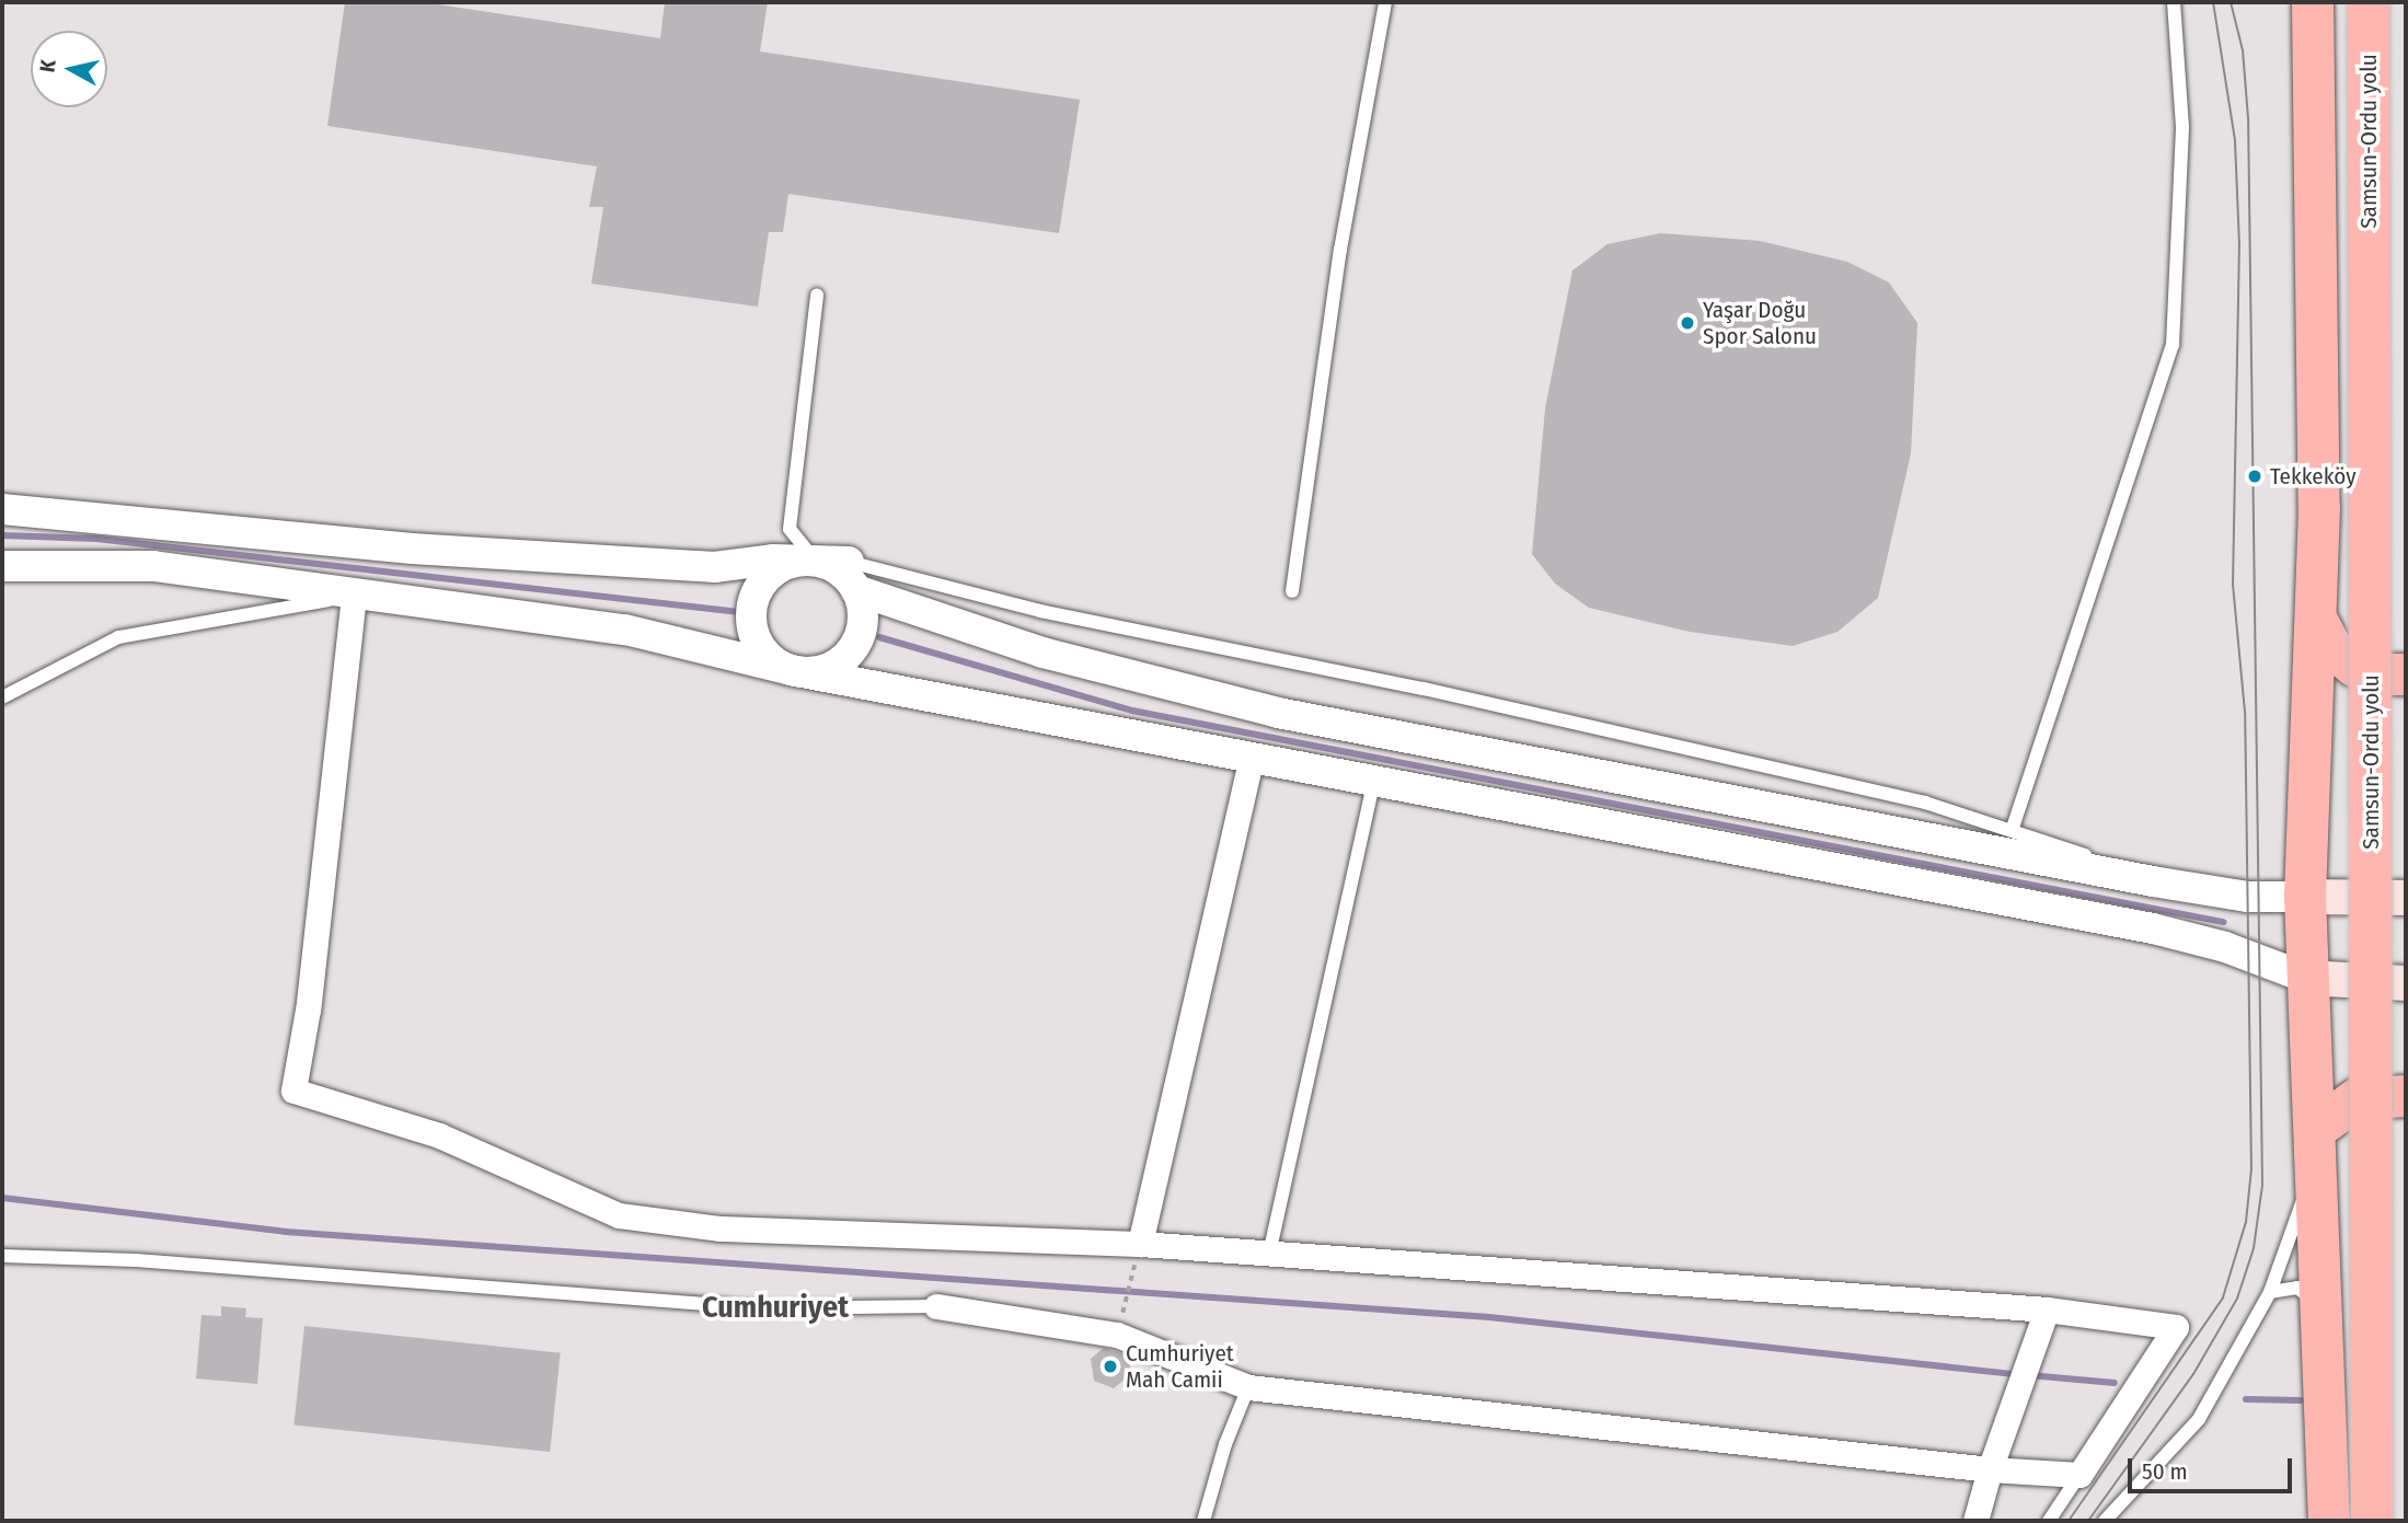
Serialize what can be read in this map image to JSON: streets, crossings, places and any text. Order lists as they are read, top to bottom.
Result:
{
  "streets": {
    "highway": ["Samsun-Ordu yolu"]
  },
  "districts": ["Cumhuriyet"],
  "places": ["Yaşar Doğu Spor Salonu", "Tekkeköy", "Cumhuriyet Mah Camii"],
  "scale_bar": "50 m",
  "north": "left"
}
